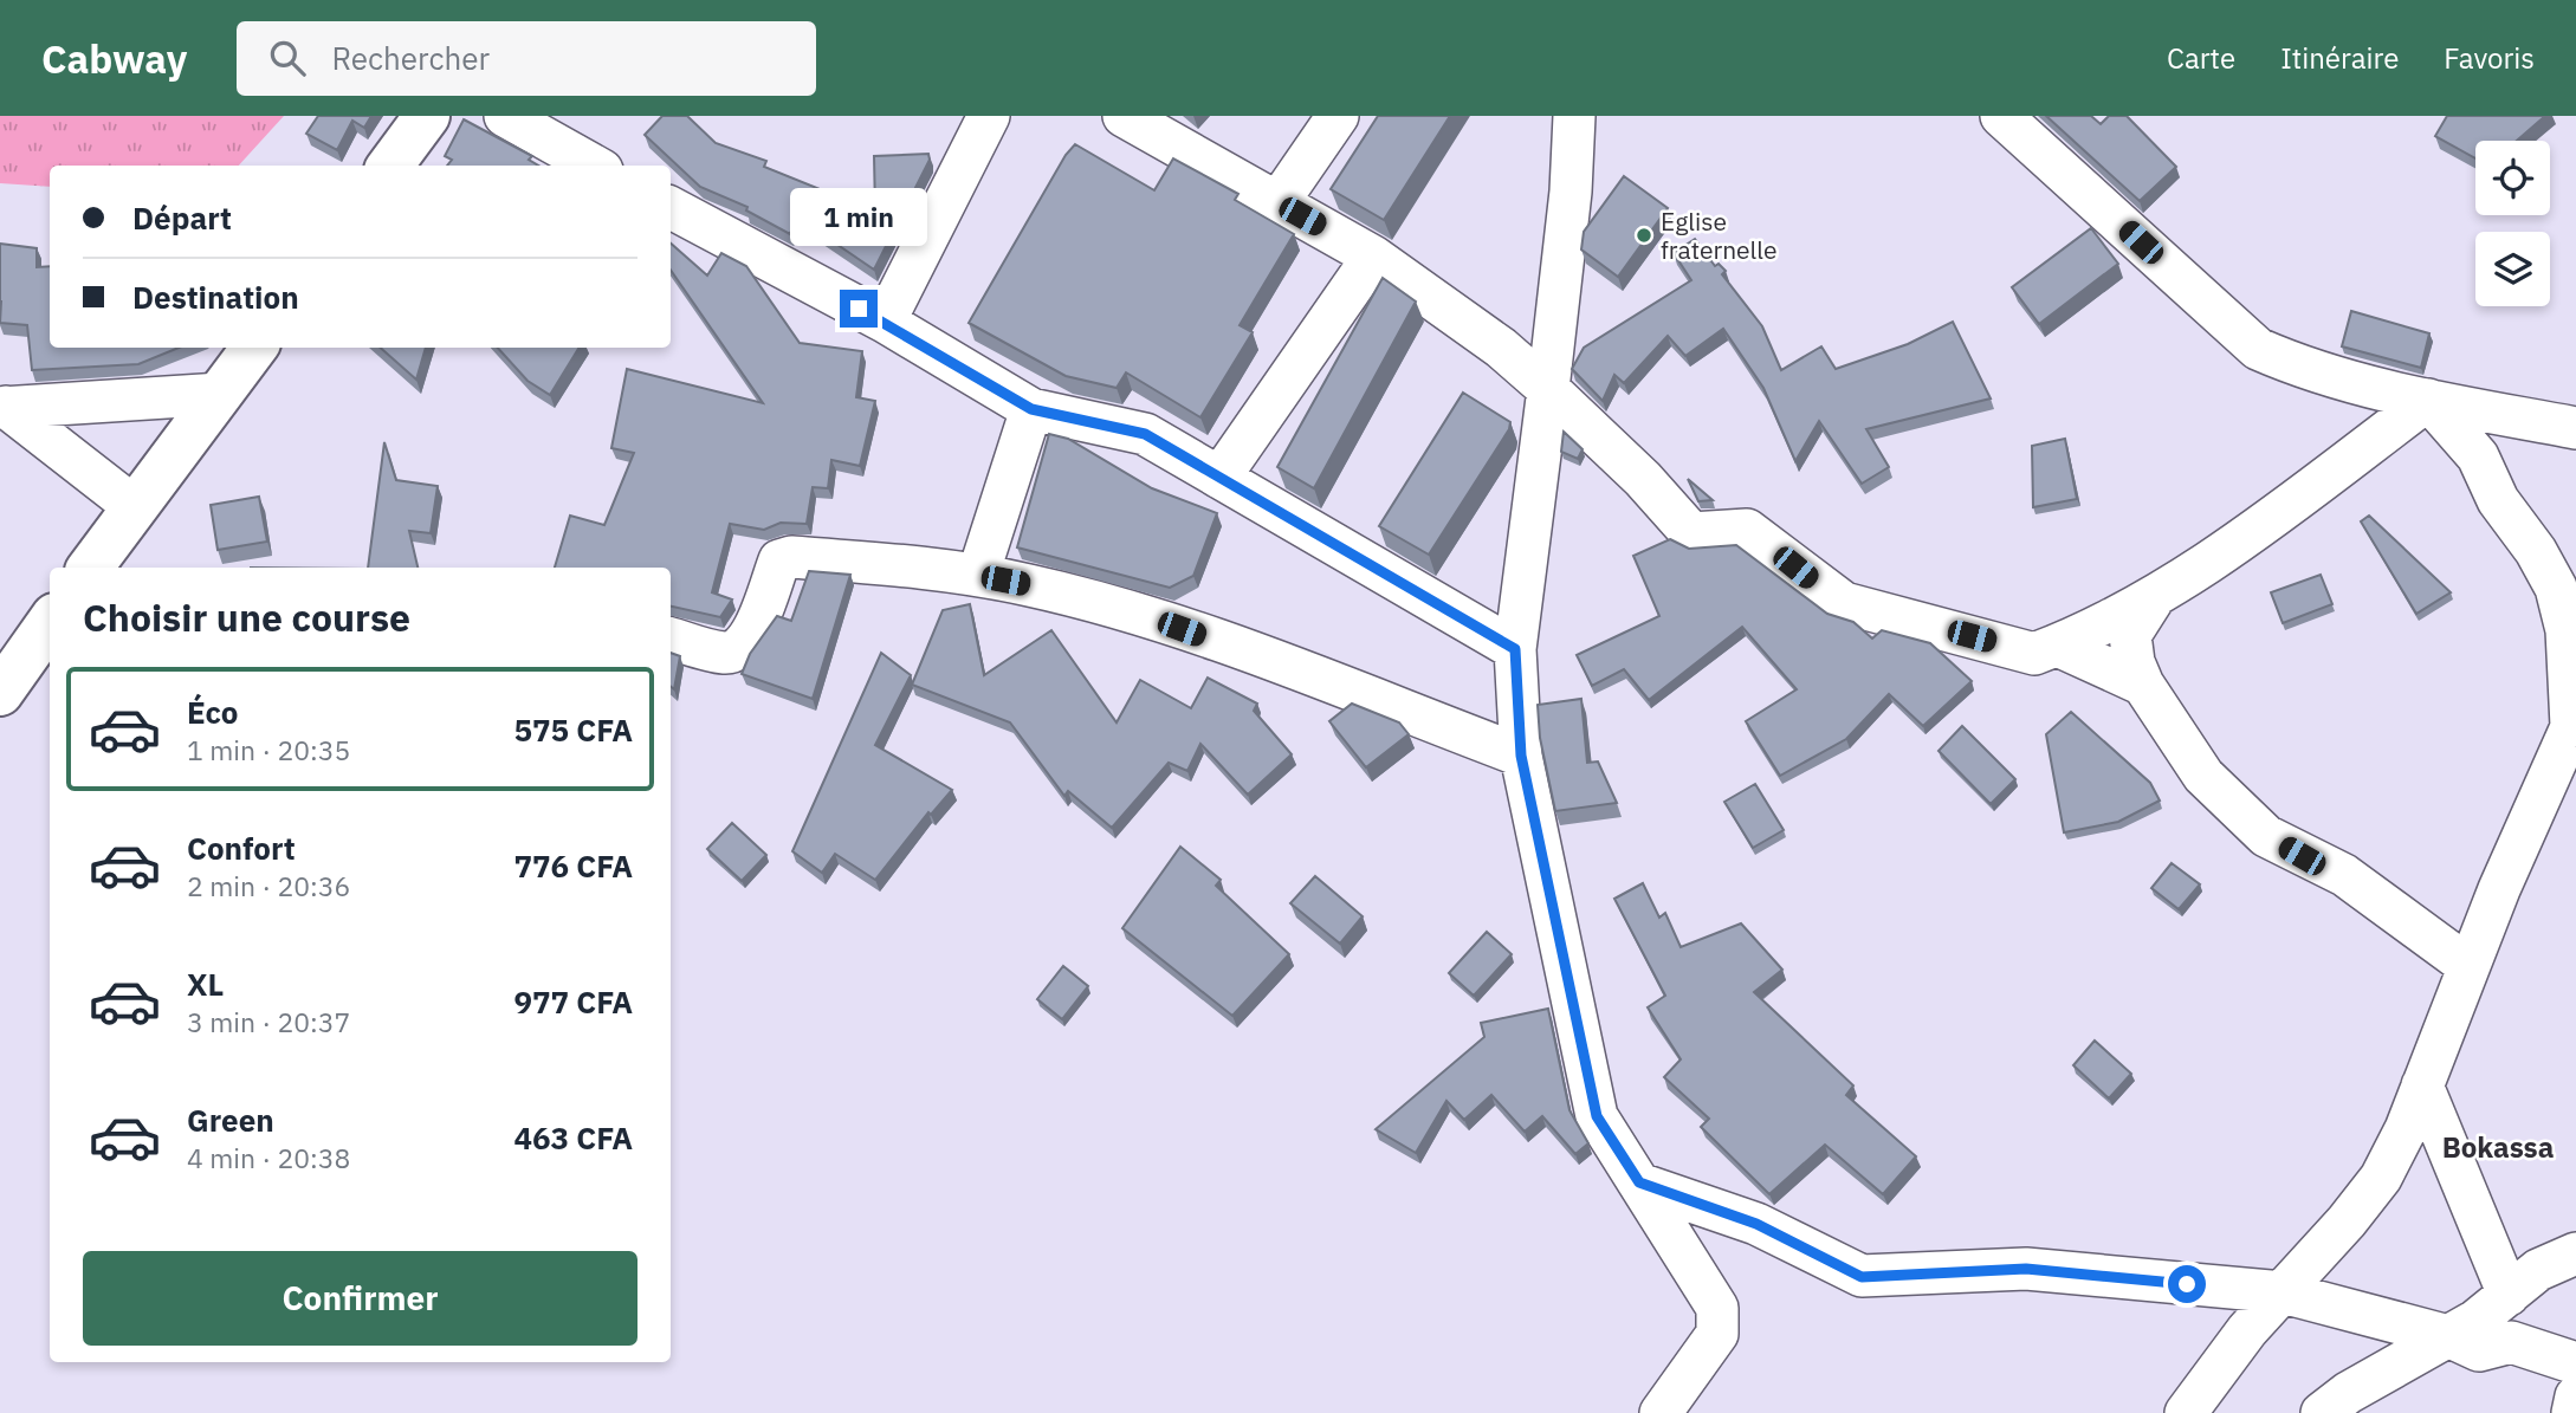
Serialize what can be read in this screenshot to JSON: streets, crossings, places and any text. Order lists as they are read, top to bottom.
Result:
{
  "districts": ["Bokassa"],
  "places": ["Eglise fraternelle"],
  "page": {
    "header": "Cabway",
    "search": "Rechercher",
    "nav": ["Carte", "Itinéraire", "Favoris"],
    "banner": ["Départ", "Destination"],
    "bubble": "1 min",
    "heading": "Choisir une course",
    "list": [
      {
        "name": "Éco",
        "note": "1 min · 20:35",
        "value": "575 CFA"
      },
      {
        "name": "Confort",
        "note": "2 min · 20:36",
        "value": "776 CFA"
      },
      {
        "name": "XL",
        "note": "3 min · 20:37",
        "value": "977 CFA"
      },
      {
        "name": "Green",
        "note": "4 min · 20:38",
        "value": "463 CFA"
      }
    ],
    "buttons": "Confirmer"
  }
}
